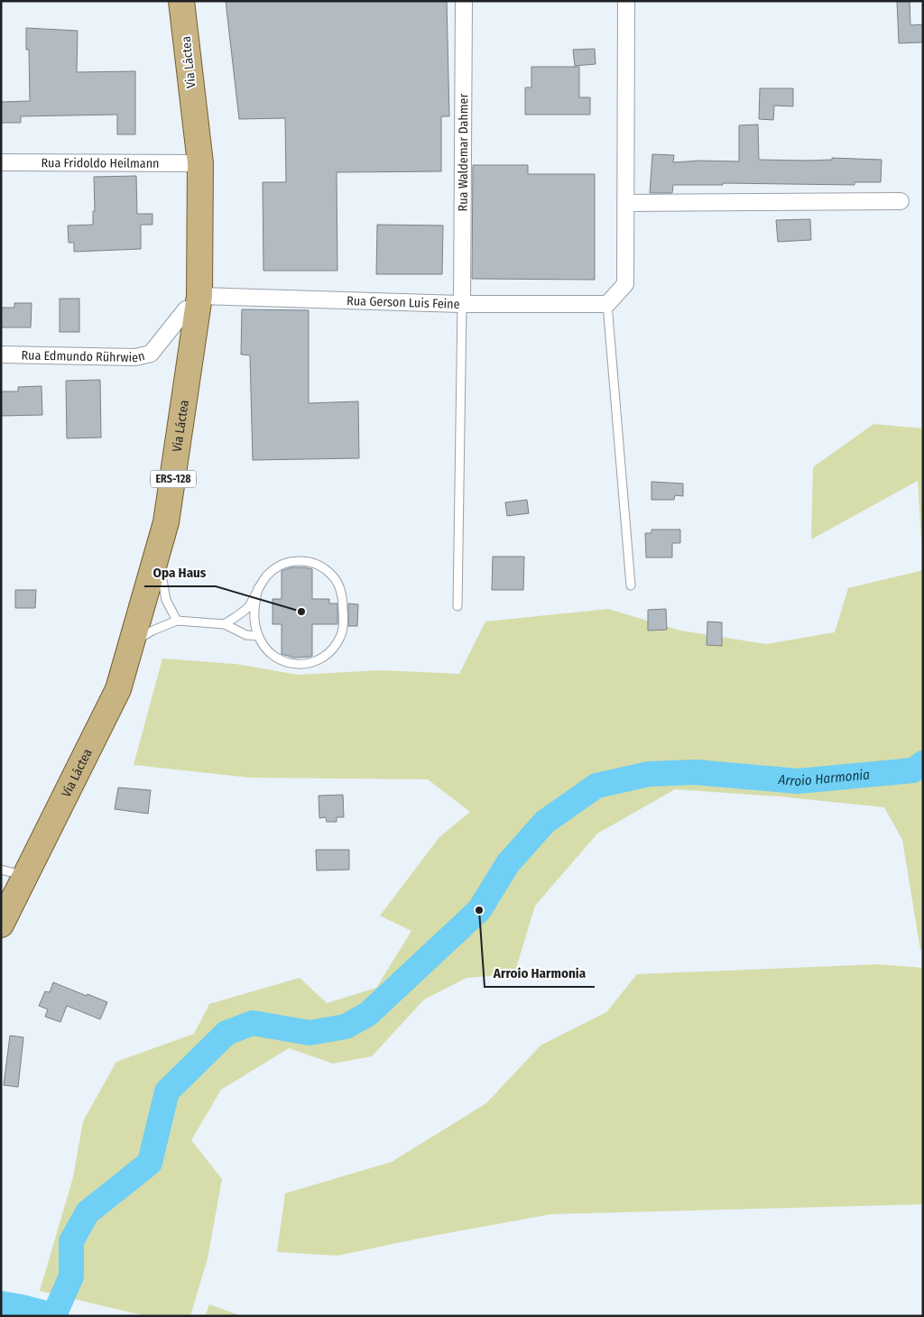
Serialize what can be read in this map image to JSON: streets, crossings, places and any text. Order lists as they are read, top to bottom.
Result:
{
  "streets": {
    "main road": ["Via Láctea", "ERS-128"],
    "street": [
      "Rua Waldemar Dahmer",
      "Rua Fridoldo Heilmann",
      "Rua Gerson Luis Feine",
      "Rua Edmundo Rührwien"
    ]
  },
  "crossings": [
    ["Via Láctea", "Rua Fridoldo Heilmann"],
    ["Via Láctea", "Rua Gerson Luis Feine"],
    ["Via Láctea", "Rua Edmundo Rührwien"],
    ["Rua Waldemar Dahmer", "Rua Gerson Luis Feine"],
    ["Rua Gerson Luis Feine", "Rua Edmundo Rührwien"]
  ],
  "water": ["Arroio Harmonia"],
  "places": ["Opa Haus", "Arroio Harmonia"]
}
